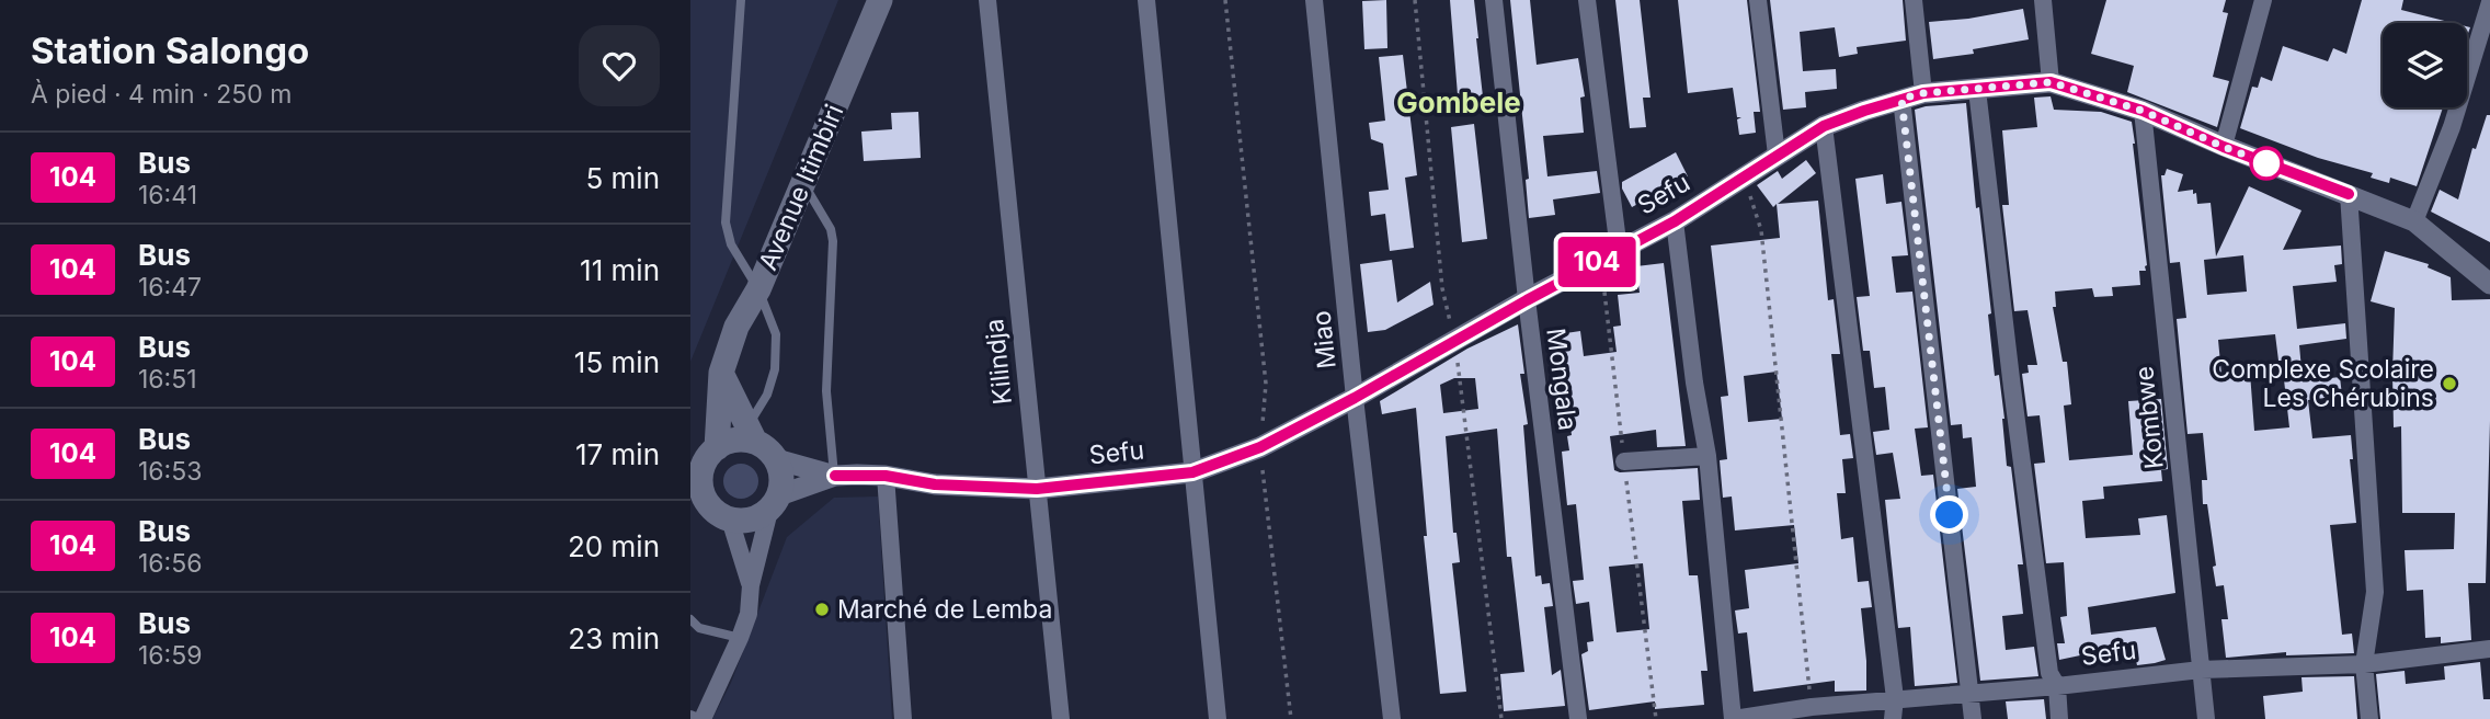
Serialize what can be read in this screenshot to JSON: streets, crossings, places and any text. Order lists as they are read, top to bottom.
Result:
{
  "streets": {
    "main road": ["Avenue Itimbiri"],
    "street": [
      "Sefu",
      "Miao",
      "Kilindja",
      "Mongala",
      "Kombwe"
    ]
  },
  "crossings": [
    ["Sefu", "Miao"],
    ["Sefu", "Kilindja"],
    ["Sefu", "Mongala"],
    ["Sefu", "Kombwe"]
  ],
  "districts": ["Gombele"],
  "places": ["Complexe Scolaire Les Chérubins", "Marché de Lemba"],
  "lines": ["bus line 104"],
  "page": {
    "heading": ["Station Salongo", "À pied · 4 min · 250 m"],
    "on_map": "104",
    "list": [
      {
        "mark": "104",
        "name": "Bus",
        "note": "16:41",
        "value": "5 min"
      },
      {
        "mark": "104",
        "name": "Bus",
        "note": "16:47",
        "value": "11 min"
      },
      {
        "mark": "104",
        "name": "Bus",
        "note": "16:51",
        "value": "15 min"
      },
      {
        "mark": "104",
        "name": "Bus",
        "note": "16:53",
        "value": "17 min"
      },
      {
        "mark": "104",
        "name": "Bus",
        "note": "16:56",
        "value": "20 min"
      },
      {
        "mark": "104",
        "name": "Bus",
        "note": "16:59",
        "value": "23 min"
      }
    ]
  }
}
